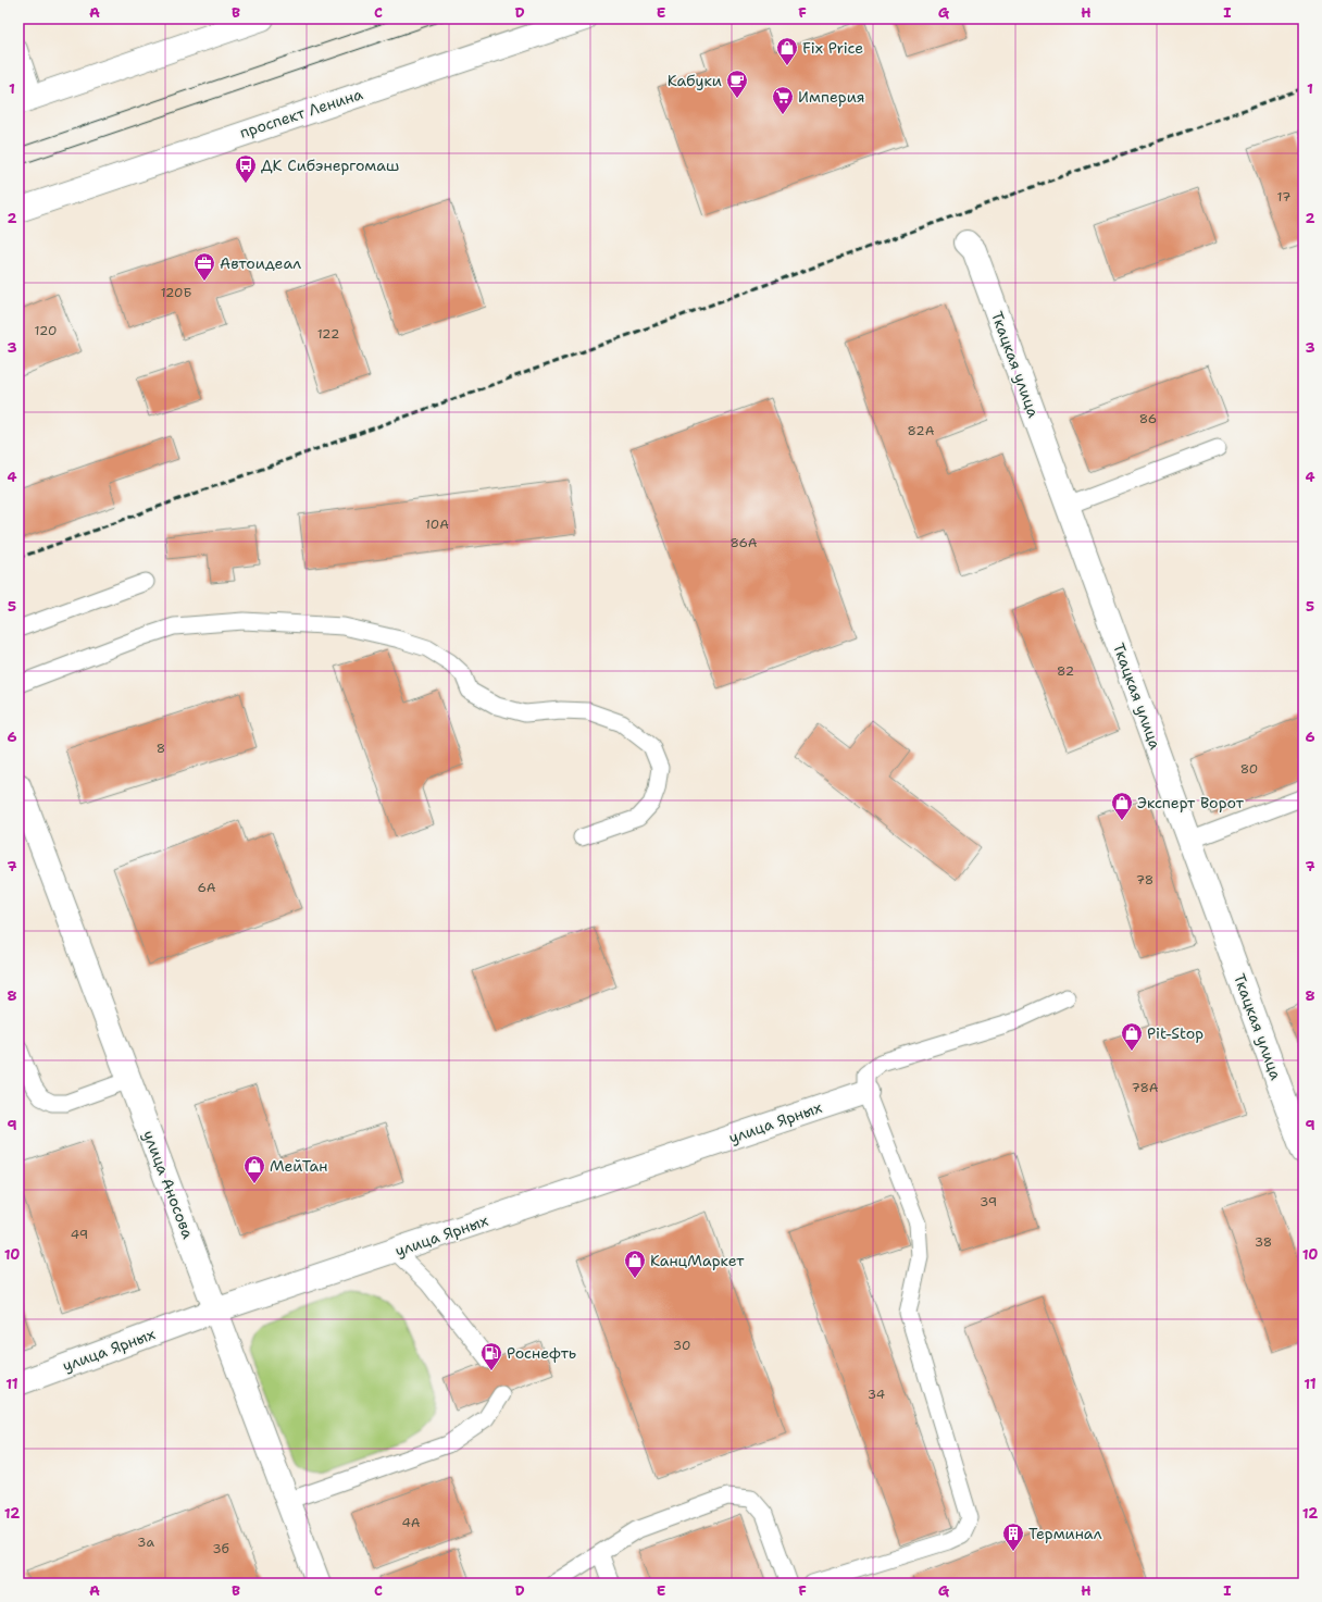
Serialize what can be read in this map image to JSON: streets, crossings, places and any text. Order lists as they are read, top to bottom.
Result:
{
  "streets": {
    "street": [
      "проспект Ленина",
      "Ткацкая улица",
      "улица Ярных",
      "улица Аносова"
    ]
  },
  "crossings": [
    ["улица Ярных", "улица Аносова"]
  ],
  "places": {
    "shop": [
      "Fix Price",
      "Эксперт Ворот",
      "Pit-Stop",
      "МейТан",
      "КанцМаркет"
    ],
    "cafe": ["Кабуки"],
    "supermarket": ["Империя"],
    "bus stop": ["ДК Сибэнергомаш"],
    "office": ["Автоидеал"],
    "fuel station": ["Роснефть"],
    "building": ["Терминал"]
  },
  "house_numbers": [
    "17",
    "120Б",
    "120",
    "122",
    "86",
    "82А",
    "10А",
    "86А",
    "82",
    "8",
    "80",
    "78",
    "6А",
    "78А",
    "39",
    "49",
    "38",
    "30",
    "34",
    "4А",
    "3а",
    "3б"
  ],
  "grid": {
    "columns": [
      "A",
      "B",
      "C",
      "D",
      "E",
      "F",
      "G",
      "H",
      "I"
    ],
    "rows": [
      "1",
      "2",
      "3",
      "4",
      "5",
      "6",
      "7",
      "8",
      "9",
      "10",
      "11",
      "12"
    ]
  }
}
